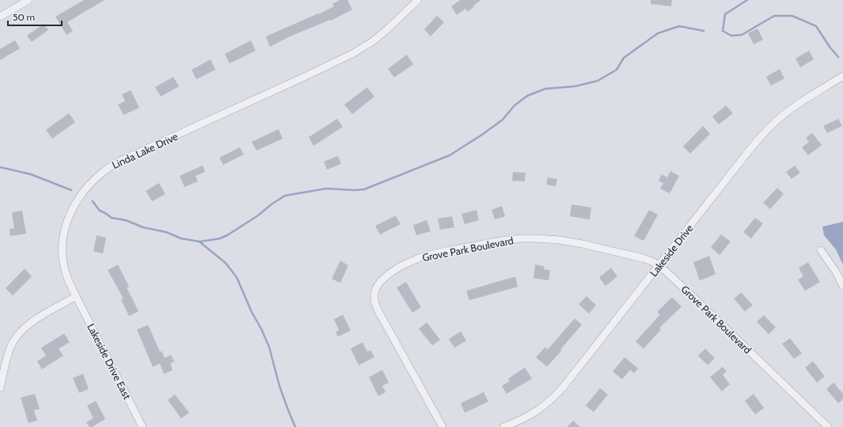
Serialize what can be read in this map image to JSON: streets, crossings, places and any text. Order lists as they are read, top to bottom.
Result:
{
  "streets": {
    "street": [
      "Linda Lake Drive",
      "Grove Park Boulevard",
      "Lakeside Drive",
      "Lakeside Drive East"
    ]
  },
  "crossings": [
    ["Linda Lake Drive", "Lakeside Drive East"],
    ["Grove Park Boulevard", "Lakeside Drive"]
  ],
  "scale_bar": "50 m"
}
